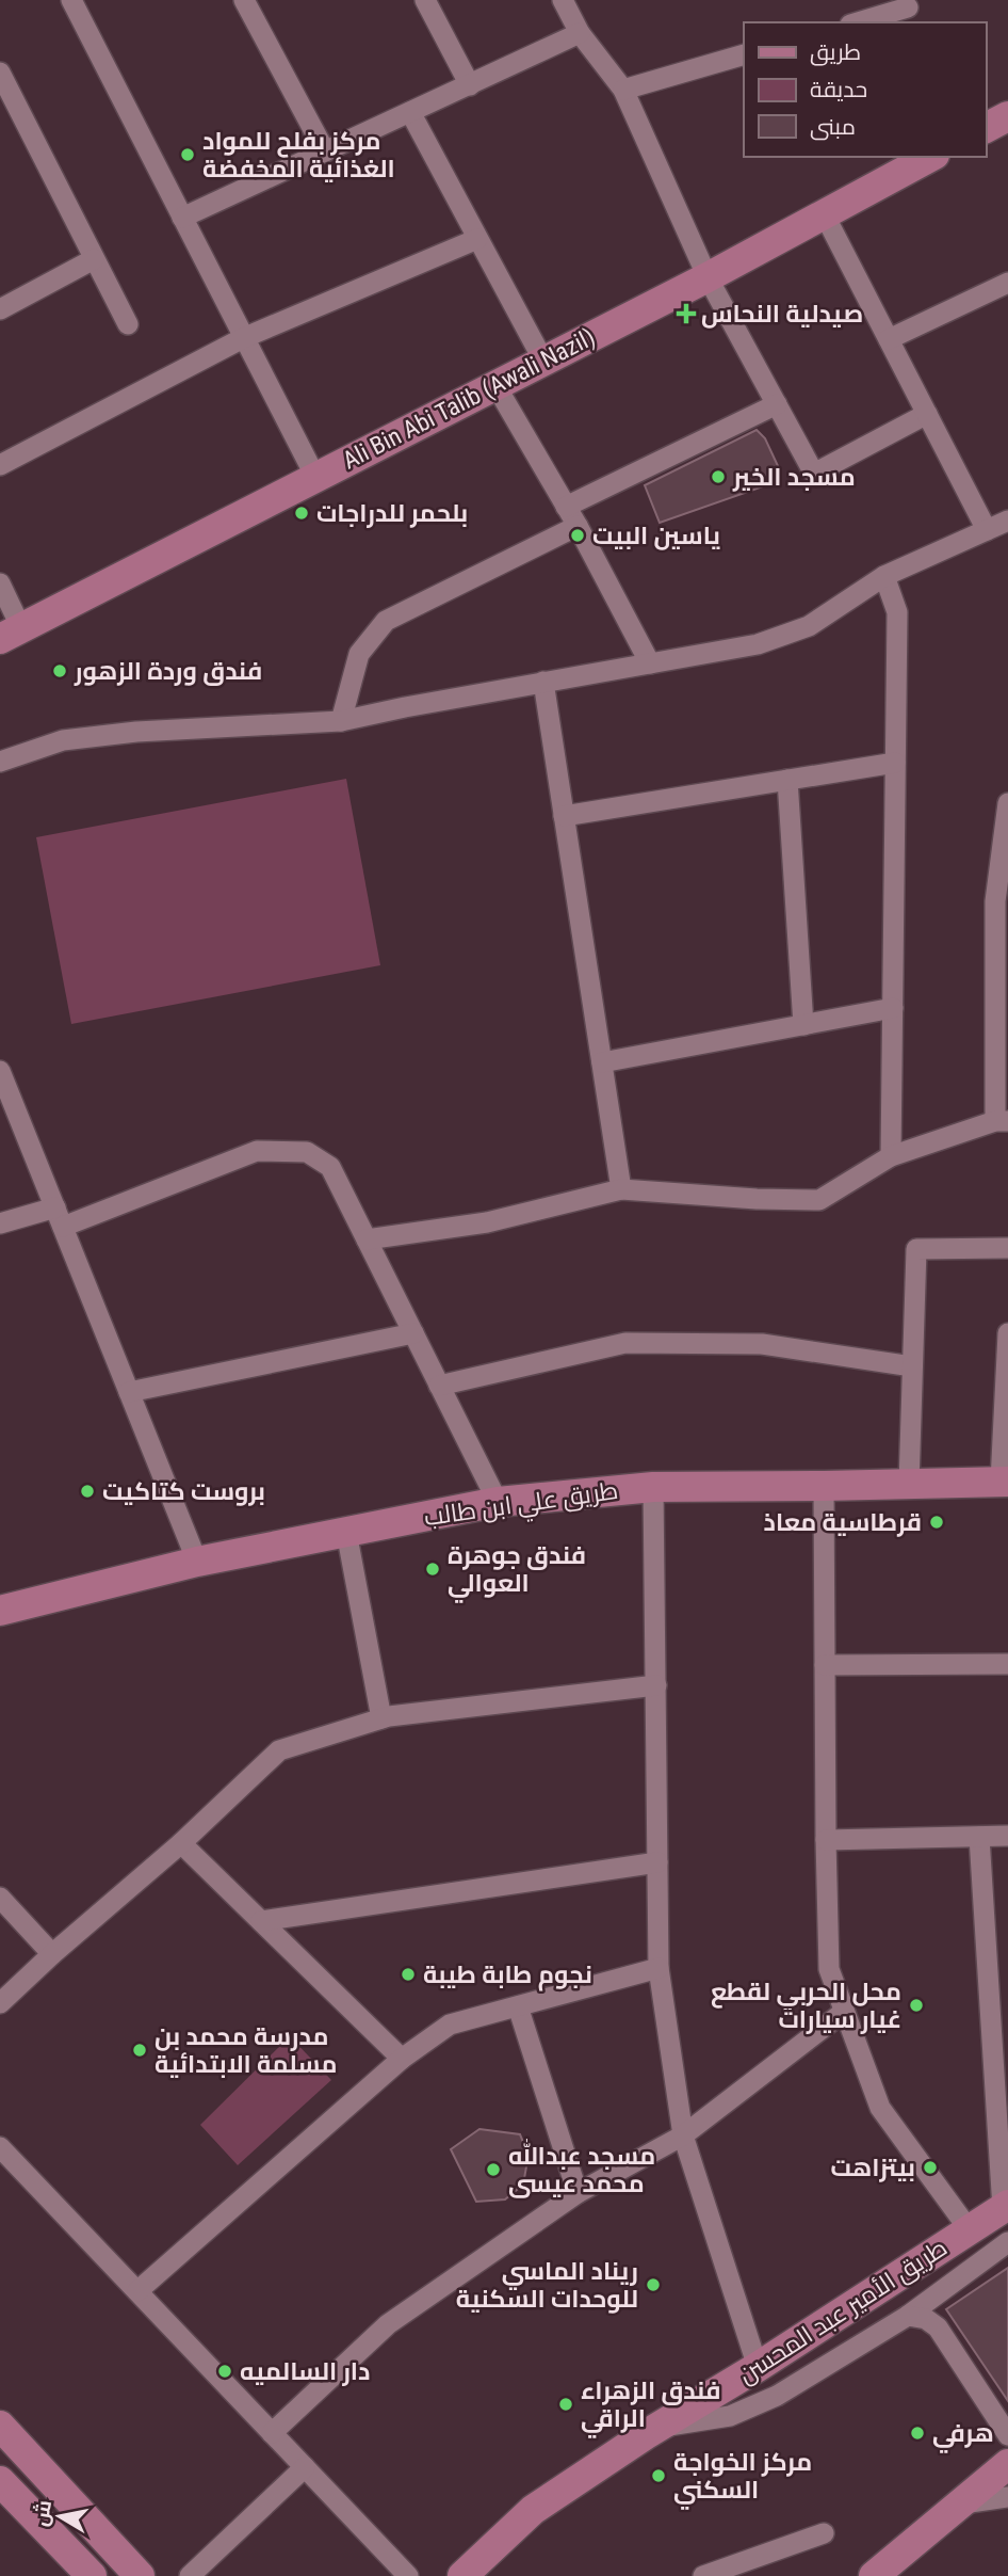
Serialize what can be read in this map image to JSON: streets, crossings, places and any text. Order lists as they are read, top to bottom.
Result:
{
  "streets": {
    "main road": ["Ali Bin Abi Talib (Awali Nazil)", "طريق علي ابن طالب", "طريق الأمير عبد المحسن"]
  },
  "places": {
    "other": [
      "مركز بفلح للمواد الغذائية المخفضة",
      "مسجد الخير",
      "بلحمر للدراجات",
      "ياسين البيت",
      "فندق وردة الزهور",
      "بروست كتاكيت",
      "قرطاسية معاذ",
      "فندق جوهرة العوالي",
      "نجوم طابة طيبة",
      "محل الحربي لقطع غيار سيارات",
      "مدرسة محمد بن مسلمة الابتدائية",
      "بيتزاهت",
      "مسجد عبدالله محمد عيسى",
      "ريناد الماسي للوحدات السكنية",
      "دار السالميه",
      "فندق الزهراء الراقي",
      "هرفي",
      "مركز الخواجة السكني"
    ],
    "health": ["صيدلية النحاس"]
  },
  "legend": ["طريق", "حديقة", "مبنى"],
  "north": "left"
}
